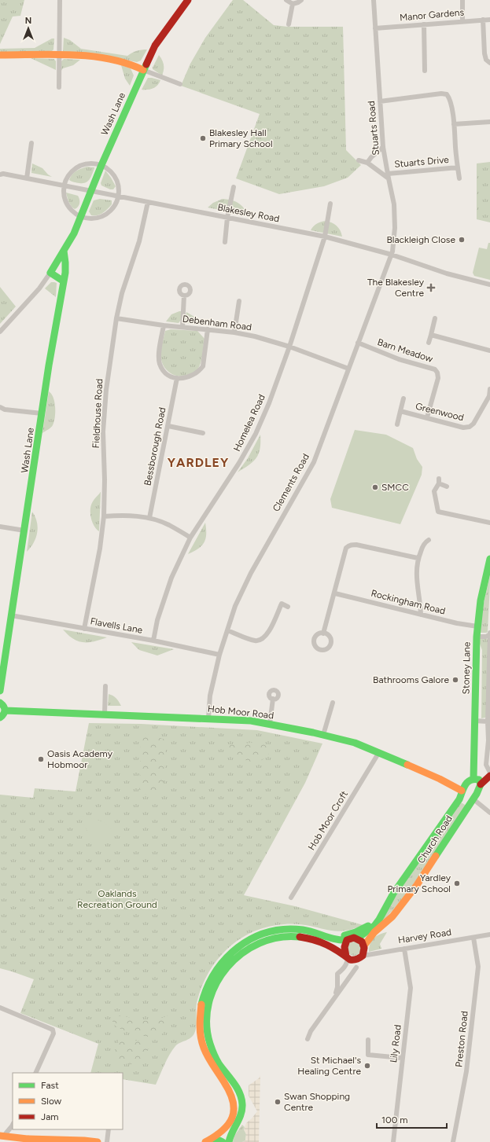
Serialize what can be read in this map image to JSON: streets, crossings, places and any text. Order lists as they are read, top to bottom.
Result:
{
  "streets": {
    "main road": [
      "Wash Lane",
      "Stoney Lane",
      "Hob Moor Road",
      "Church Road"
    ],
    "street": [
      "Manor Gardens",
      "Stuarts Road",
      "Stuarts Drive",
      "Blakesley Road",
      "Debenham Road",
      "Barn Meadow",
      "Greenwood",
      "Fieldhouse Road",
      "Homelea Road",
      "Bessborough Road",
      "Clements Road",
      "Rockingham Road",
      "Flavells Lane",
      "Hob Moor Croft",
      "Harvey Road",
      "Preston Road",
      "Lily Road"
    ]
  },
  "crossings": [
    ["Manor Gardens", "Stuarts Road"],
    ["Wash Lane", "Blakesley Road"],
    ["Wash Lane", "Flavells Lane"],
    ["Stuarts Road", "Stuarts Drive"],
    ["Stuarts Road", "Blakesley Road"],
    ["Stuarts Road", "Clements Road"],
    ["Blakesley Road", "Fieldhouse Road"],
    ["Blakesley Road", "Homelea Road"],
    ["Blakesley Road", "Clements Road"],
    ["Debenham Road", "Fieldhouse Road"],
    ["Debenham Road", "Homelea Road"],
    ["Debenham Road", "Bessborough Road"],
    ["Debenham Road", "Clements Road"],
    ["Barn Meadow", "Greenwood"],
    ["Barn Meadow", "Clements Road"],
    ["Fieldhouse Road", "Flavells Lane"],
    ["Homelea Road", "Flavells Lane"],
    ["Clements Road", "Flavells Lane"],
    ["Clements Road", "Hob Moor Road"],
    ["Rockingham Road", "Stoney Lane"],
    ["Stoney Lane", "Hob Moor Road"],
    ["Stoney Lane", "Church Road"],
    ["Hob Moor Road", "Hob Moor Croft"],
    ["Hob Moor Road", "Church Road"],
    ["Church Road", "Harvey Road"],
    ["Harvey Road", "Preston Road"],
    ["Harvey Road", "Lily Road"]
  ],
  "districts": ["YARDLEY"],
  "parks": ["Oaklands Recreation Ground"],
  "places": {
    "other": [
      "Blakesley Hall Primary School",
      "Blackleigh Close",
      "SMCC",
      "Bathrooms Galore",
      "Oasis Academy Hobmoor",
      "Yardley Primary School",
      "St Michael's Healing Centre",
      "Swan Shopping Centre"
    ],
    "health": ["The Blakesley Centre"]
  },
  "legend": ["Fast", "Slow", "Jam"],
  "scale_bar": "100 m",
  "north": "top"
}
